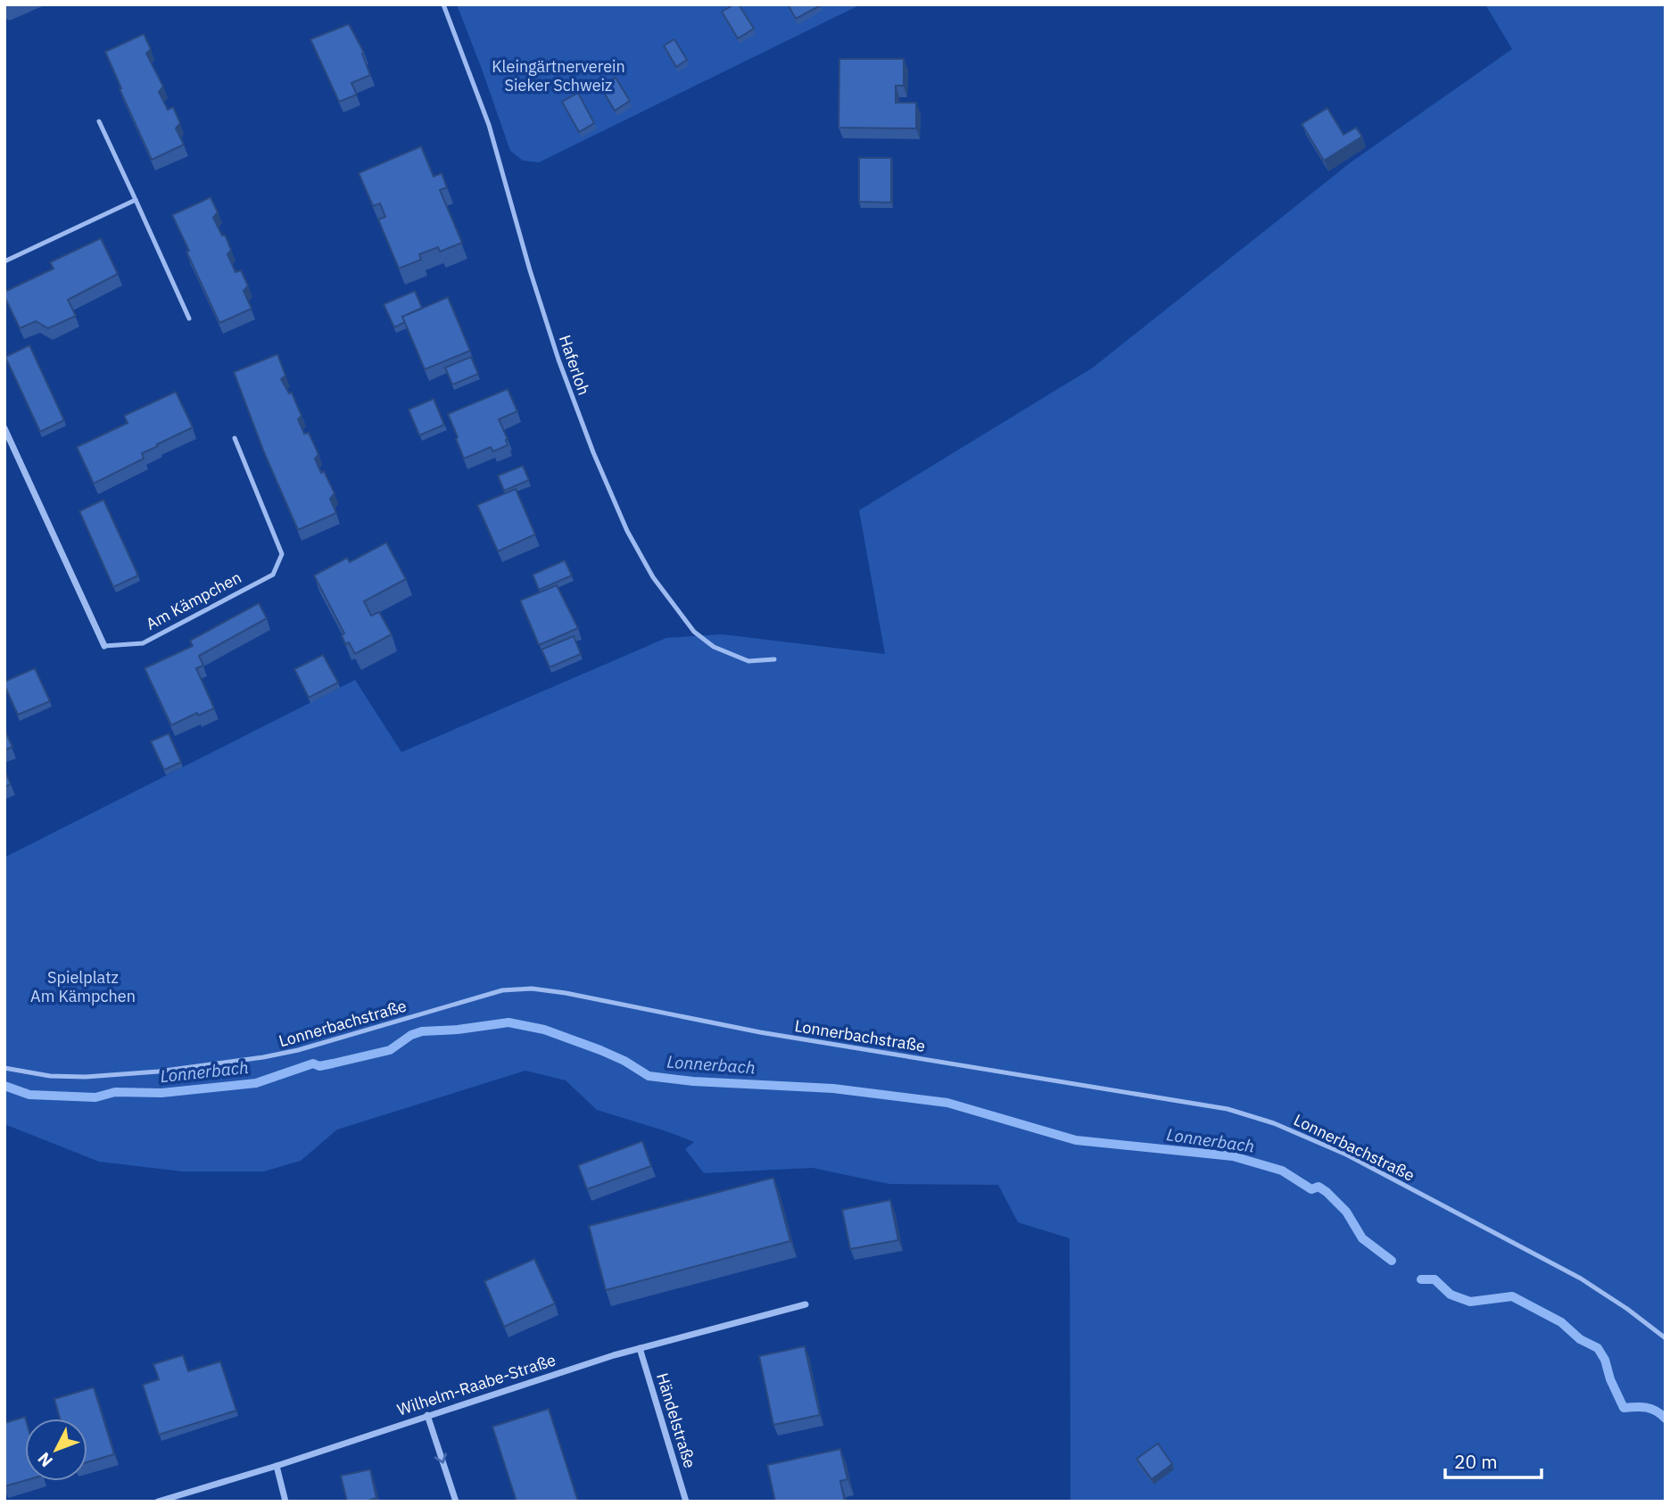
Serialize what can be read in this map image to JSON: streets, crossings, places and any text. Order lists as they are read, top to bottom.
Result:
{
  "streets": {
    "street": ["Am Kämpchen", "Wilhelm-Raabe-Straße", "Händelstraße"],
    "lane": ["Haferloh", "Lonnerbachstraße"]
  },
  "crossings": [
    ["Wilhelm-Raabe-Straße", "Händelstraße"]
  ],
  "water": ["Lonnerbach"],
  "parks": ["Kleingärtnerverein Sieker Schweiz", "Spielplatz Am Kämpchen"],
  "scale_bar": "20 m",
  "north": "bottom left"
}
